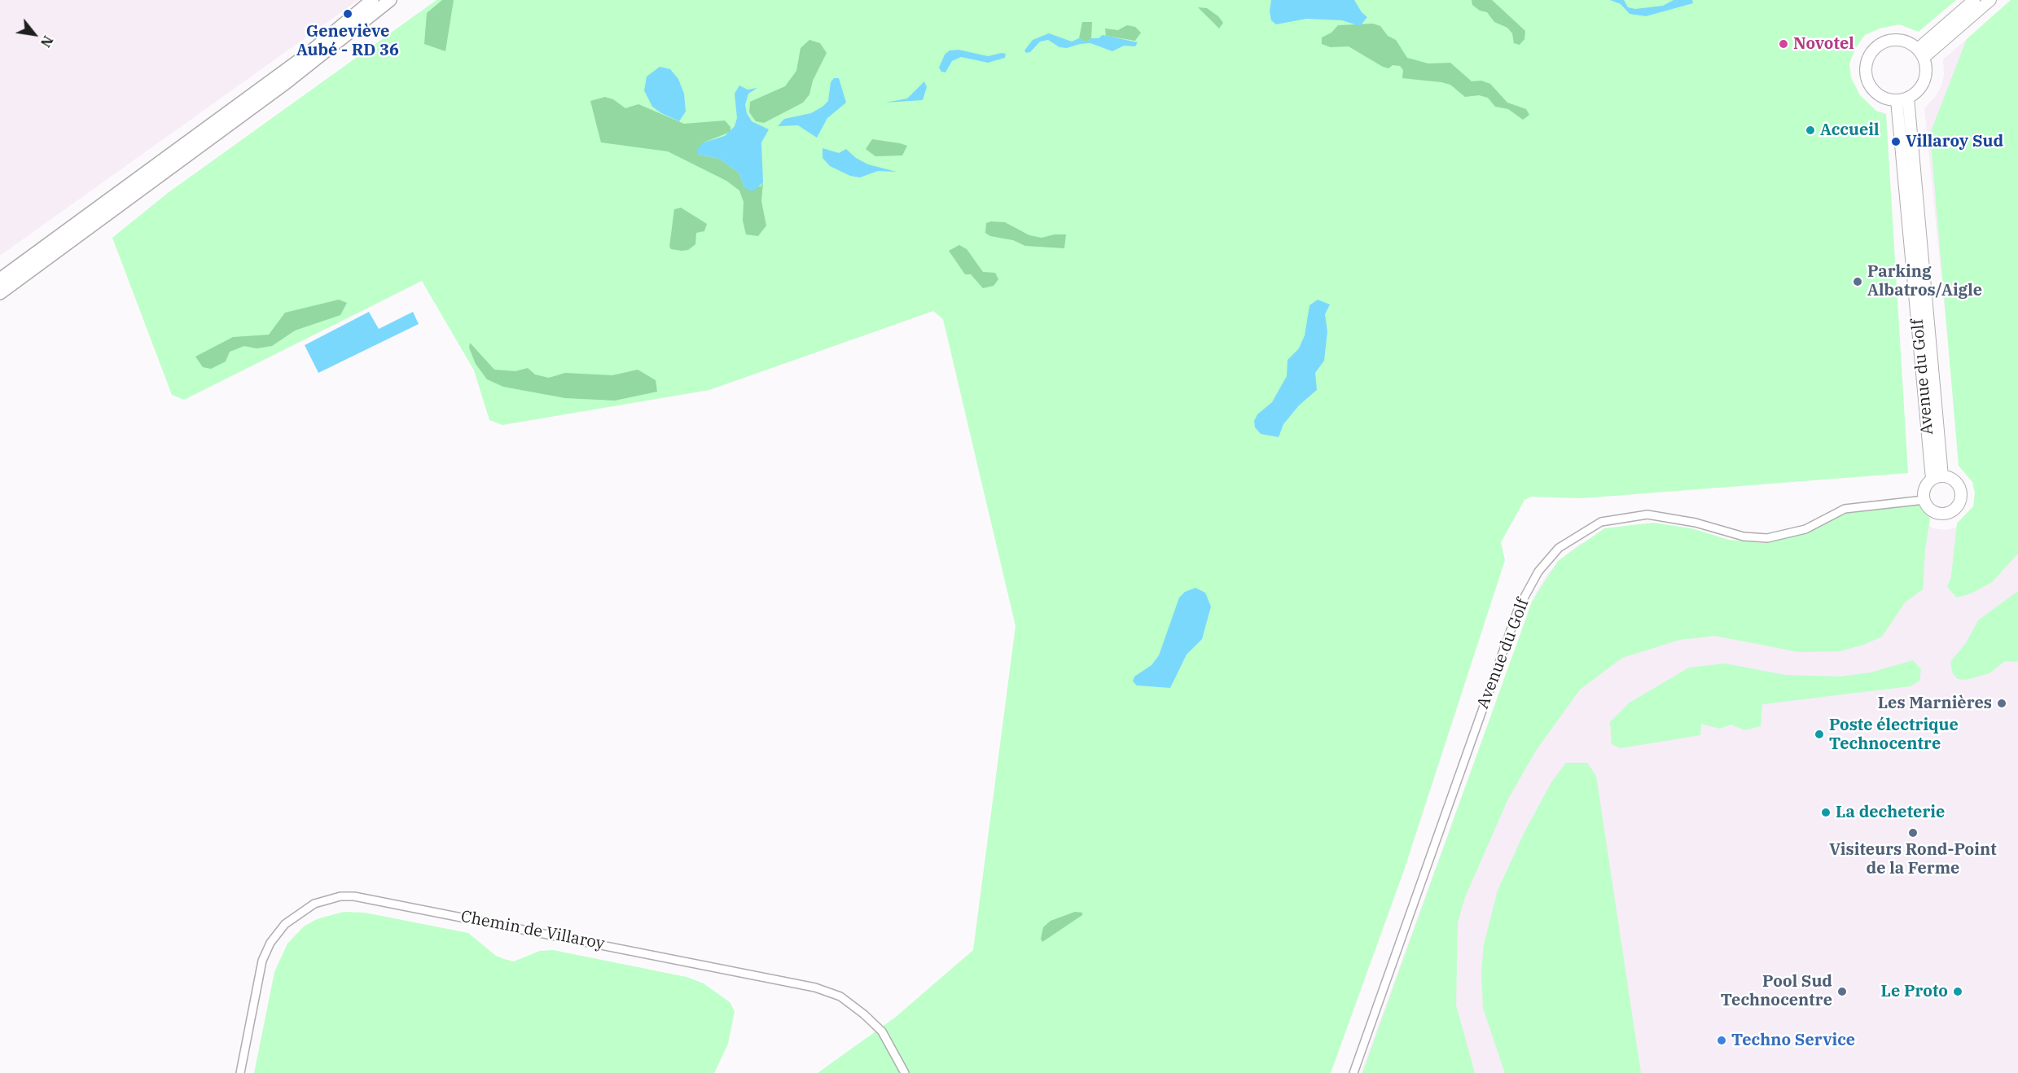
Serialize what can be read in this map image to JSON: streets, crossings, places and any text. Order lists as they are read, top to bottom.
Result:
{
  "streets": {
    "street": ["Avenue du Golf", "Chemin de Villaroy"]
  },
  "places": [
    "Geneviève Aubé - RD 36",
    "Novotel",
    "Accueil",
    "Villaroy Sud",
    "Parking Albatros/Aigle",
    "Les Marnières",
    "Poste électrique Technocentre",
    "La decheterie",
    "Visiteurs Rond-Point de la Ferme",
    "Pool Sud Technocentre",
    "Le Proto",
    "Techno Service"
  ],
  "north": "bottom right"
}
